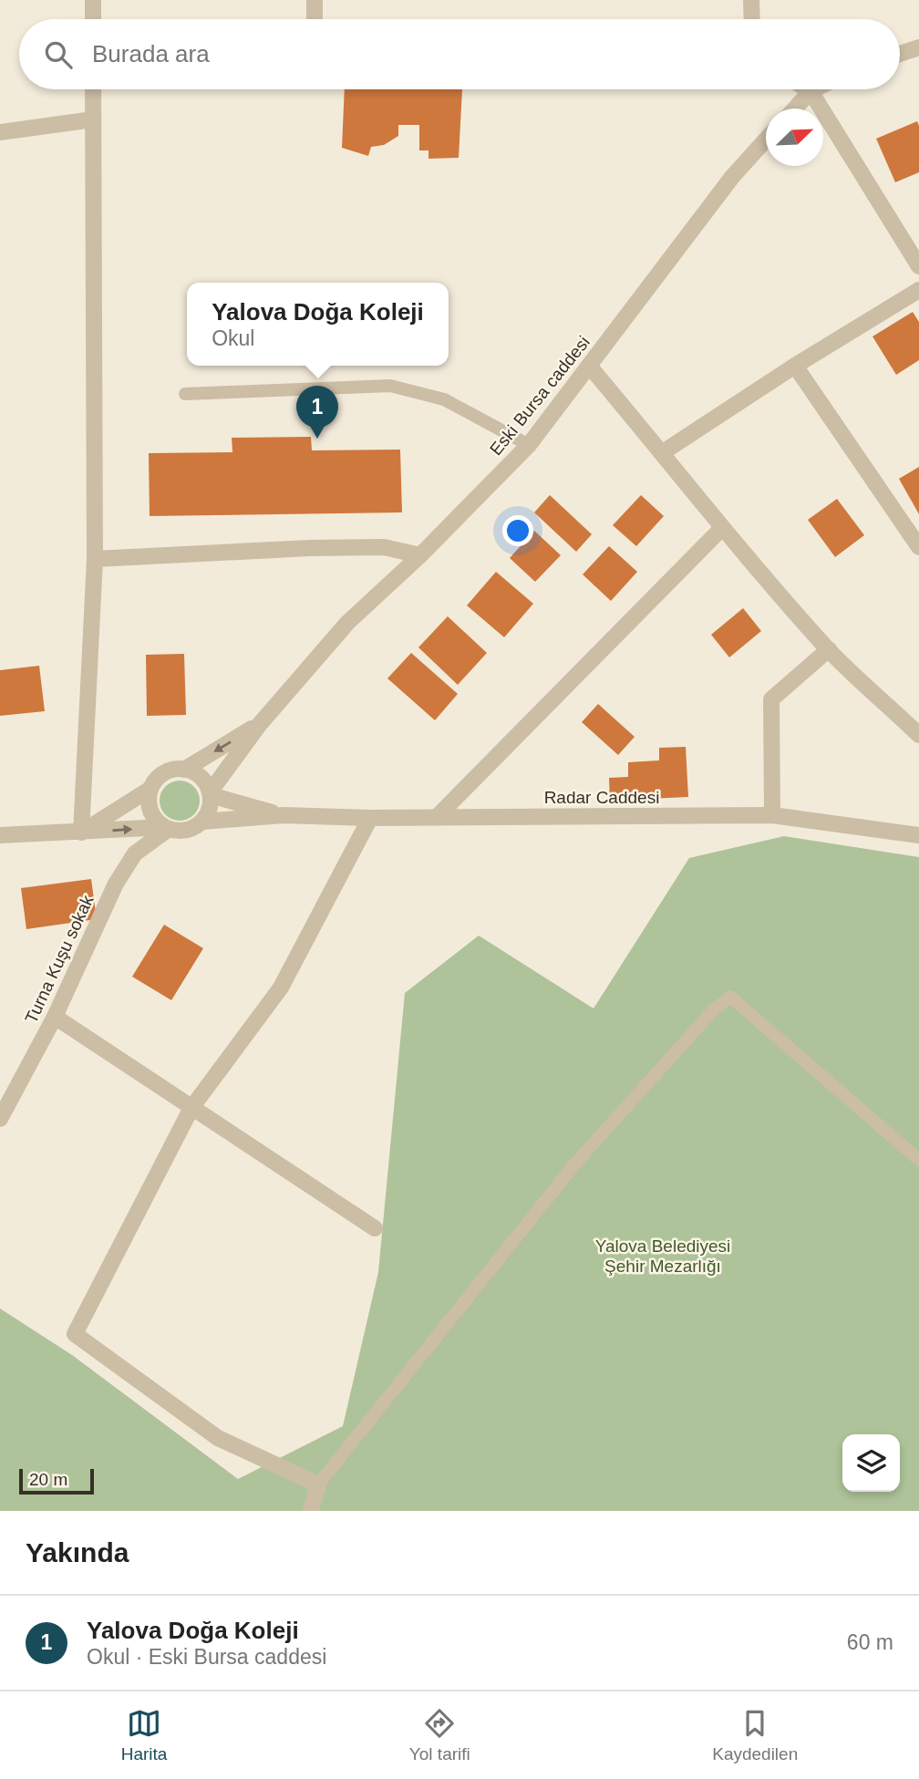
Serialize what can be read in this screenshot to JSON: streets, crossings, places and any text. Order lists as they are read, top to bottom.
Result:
{
  "streets": {
    "street": ["Eski Bursa caddesi", "Radar Caddesi", "Turna Kuşu sokak"]
  },
  "crossings": [
    ["Eski Bursa caddesi", "Radar Caddesi"],
    ["Eski Bursa caddesi", "Turna Kuşu sokak"],
    ["Radar Caddesi", "Turna Kuşu sokak"]
  ],
  "parks": ["Yalova Belediyesi Şehir Mezarlığı"],
  "scale_bar": "20 m",
  "north": "top right",
  "page": {
    "search": "Burada ara",
    "popup": ["Yalova Doğa Koleji", "Okul"],
    "pins": "1",
    "scale": "20 m",
    "heading": "Yakında",
    "list": [
      {
        "mark": "1",
        "name": "Yalova Doğa Koleji",
        "note": "Okul · Eski Bursa caddesi",
        "value": "60 m"
      }
    ],
    "nav": ["Harita", "Yol tarifi", "Kaydedilen"]
  }
}
